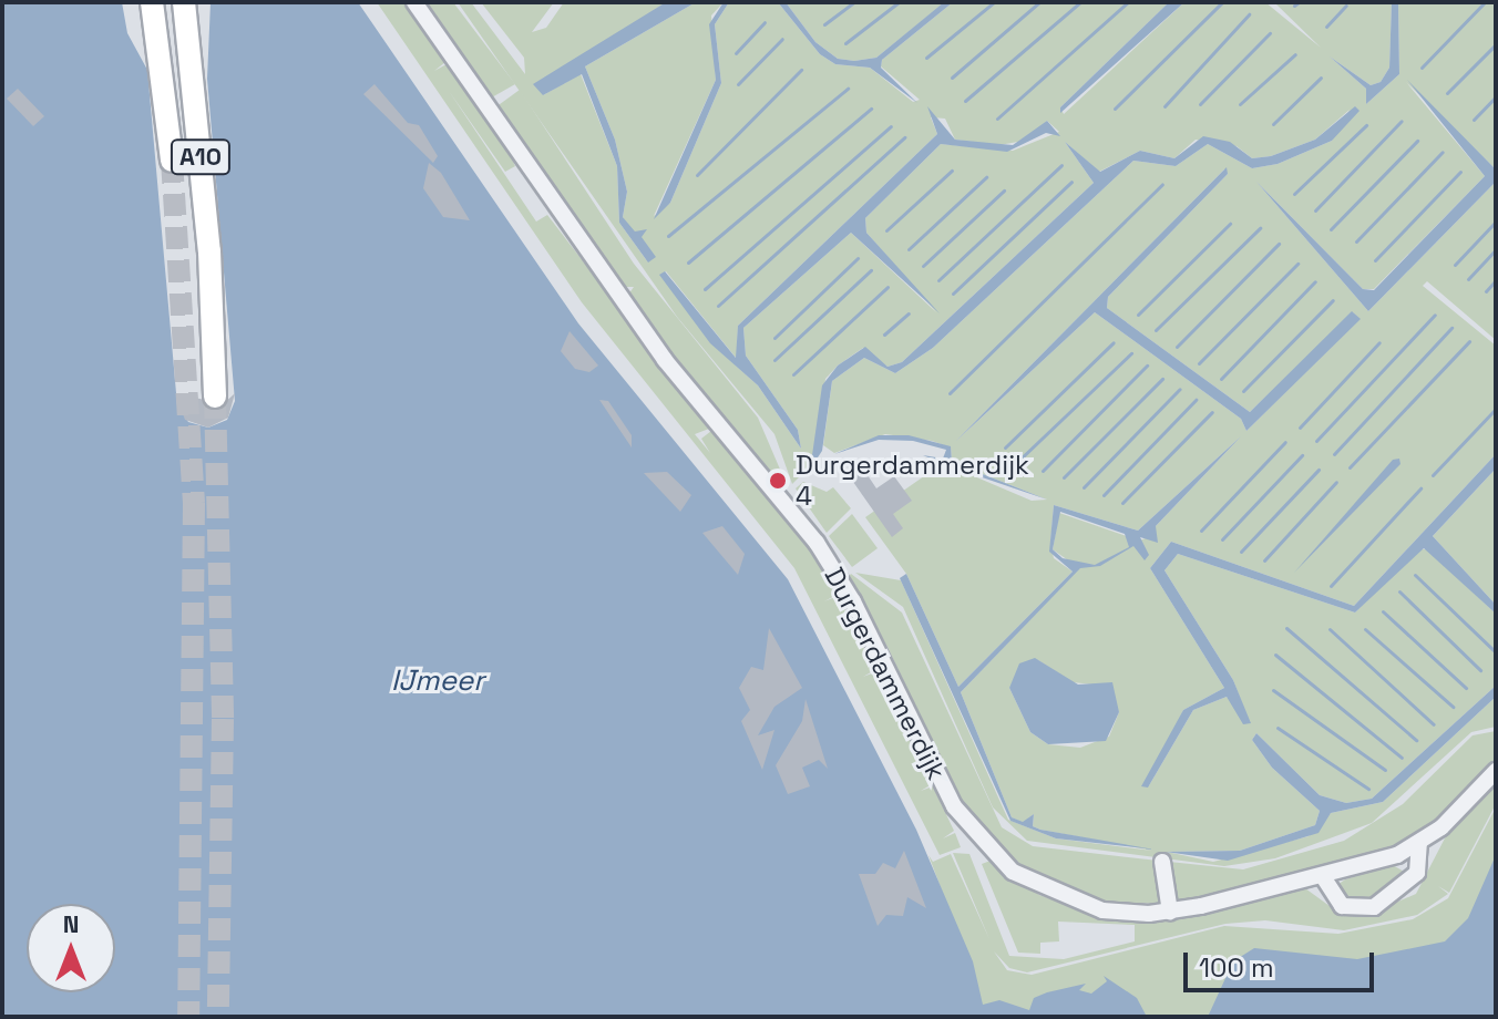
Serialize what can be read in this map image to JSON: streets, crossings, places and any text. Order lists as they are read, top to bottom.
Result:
{
  "streets": {
    "highway": ["A10"],
    "street": ["Durgerdammerdijk"]
  },
  "water": ["IJmeer"],
  "places": ["Durgerdammerdijk 4"],
  "scale_bar": "100 m",
  "north": "top"
}
